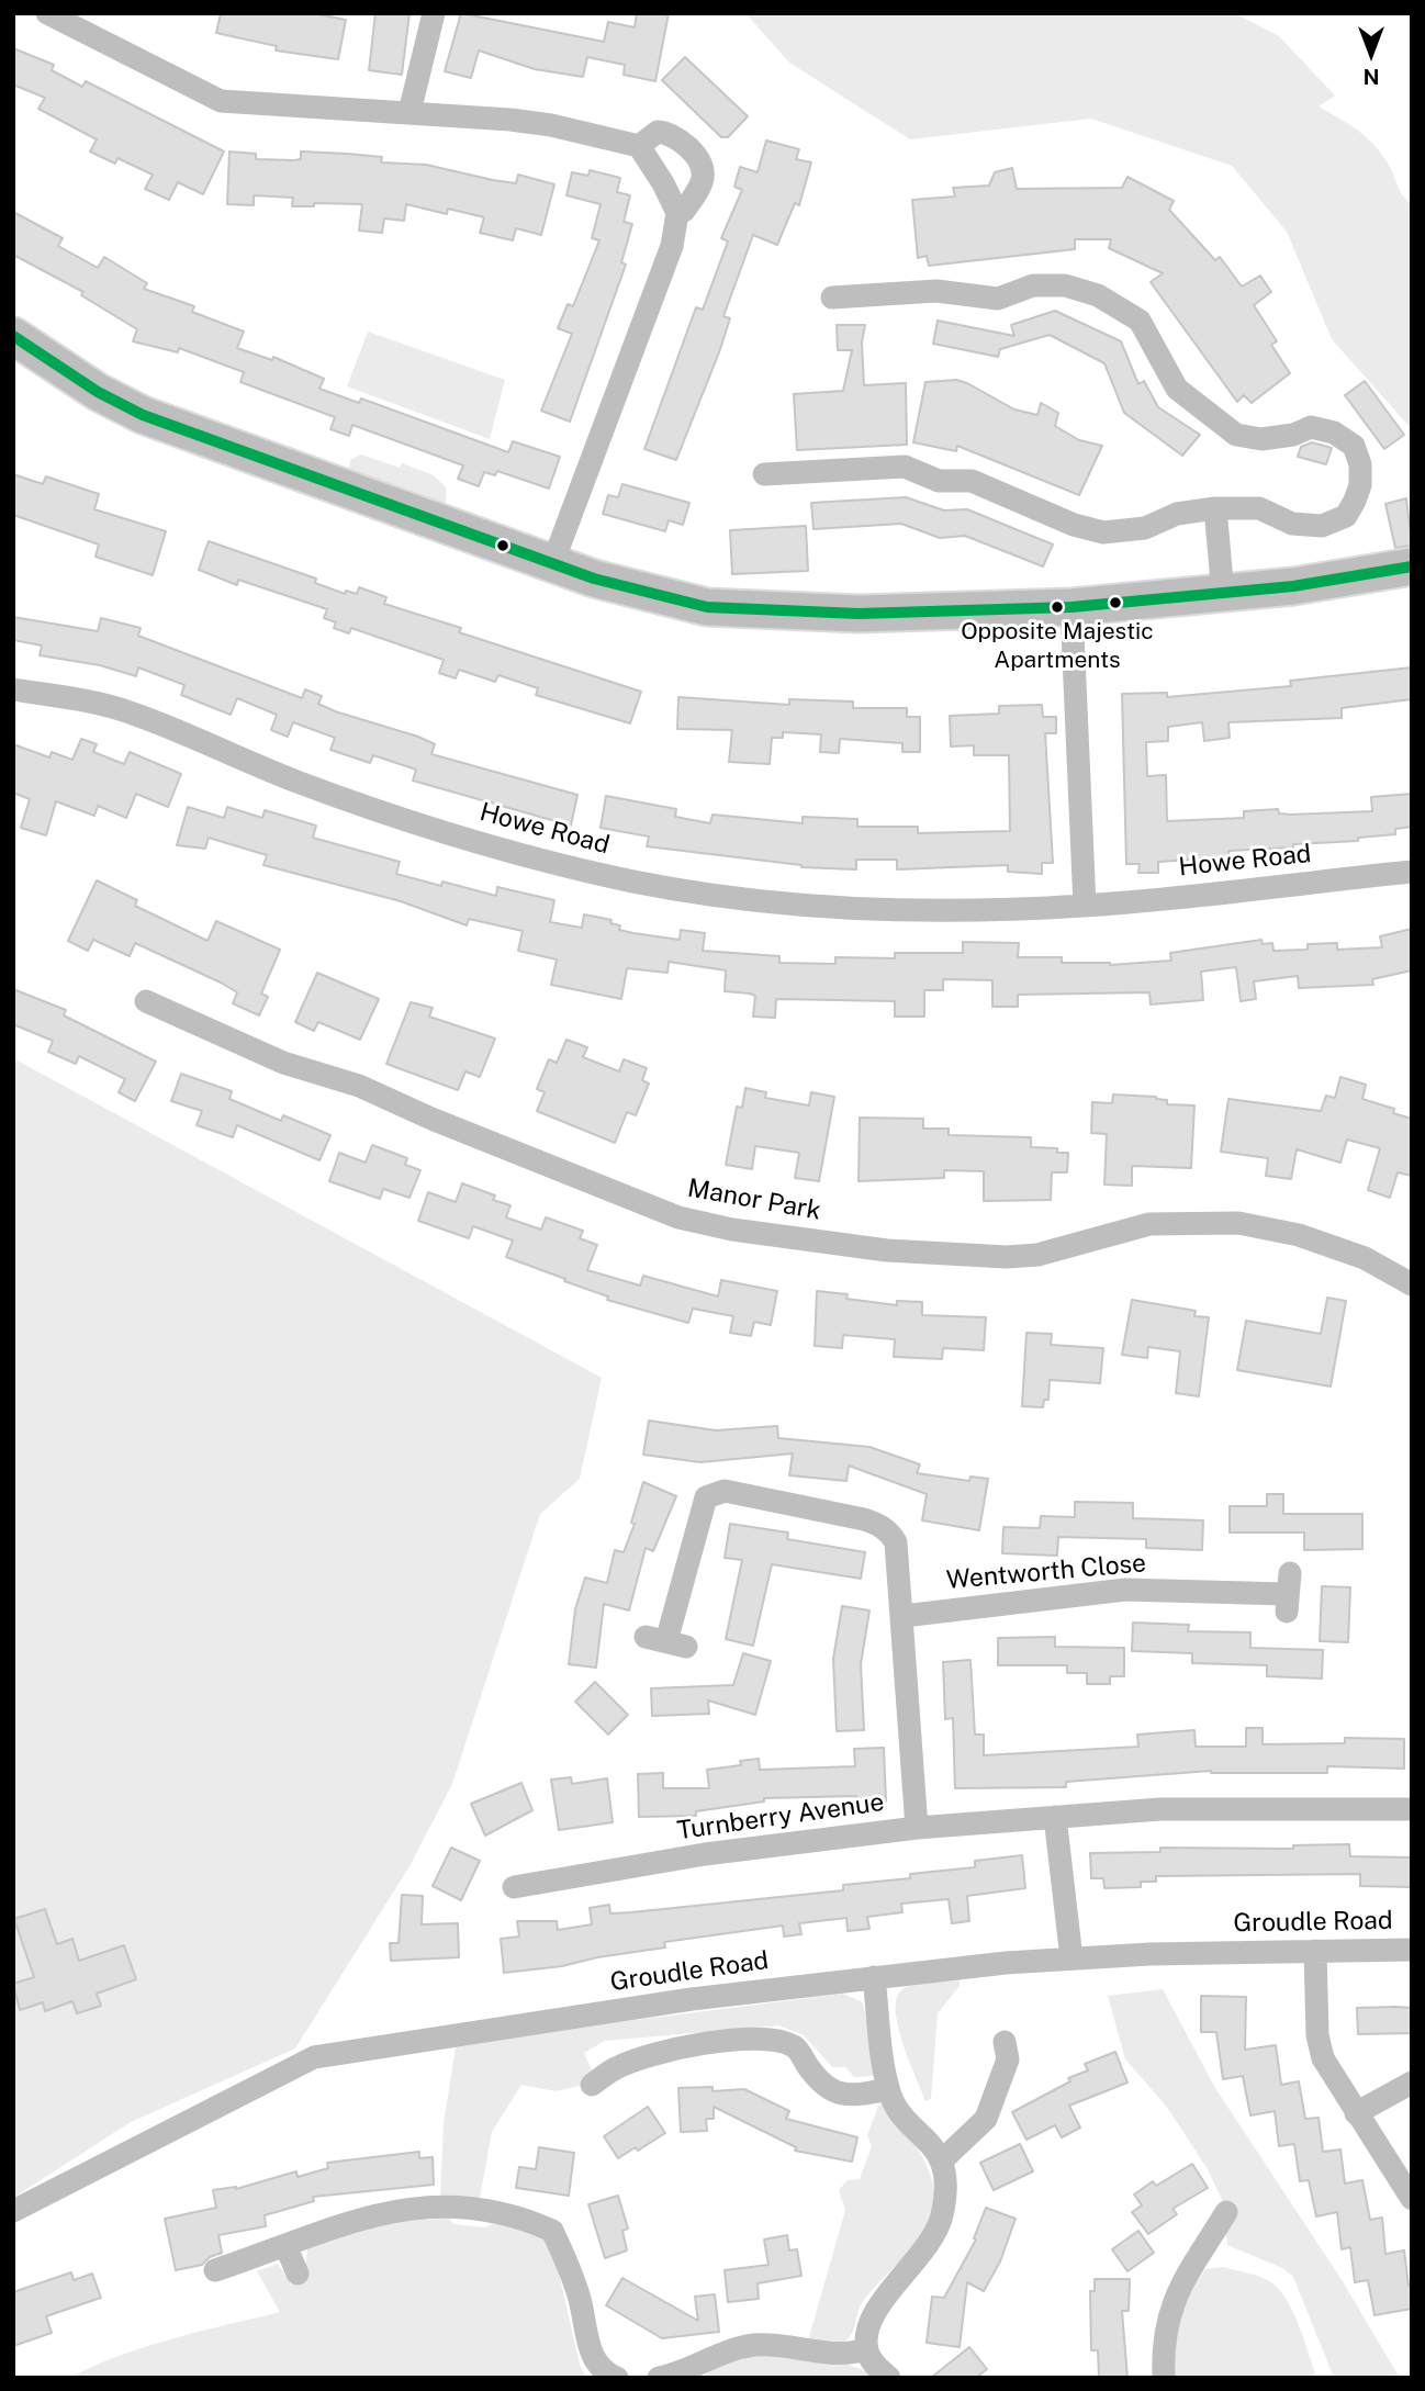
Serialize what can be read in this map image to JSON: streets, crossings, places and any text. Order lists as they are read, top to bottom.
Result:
{
  "streets": {
    "street": [
      "Howe Road",
      "Manor Park",
      "Wentworth Close",
      "Turnberry Avenue",
      "Groudle Road"
    ]
  },
  "places": ["Opposite Majestic Apartments"],
  "north": "bottom"
}
